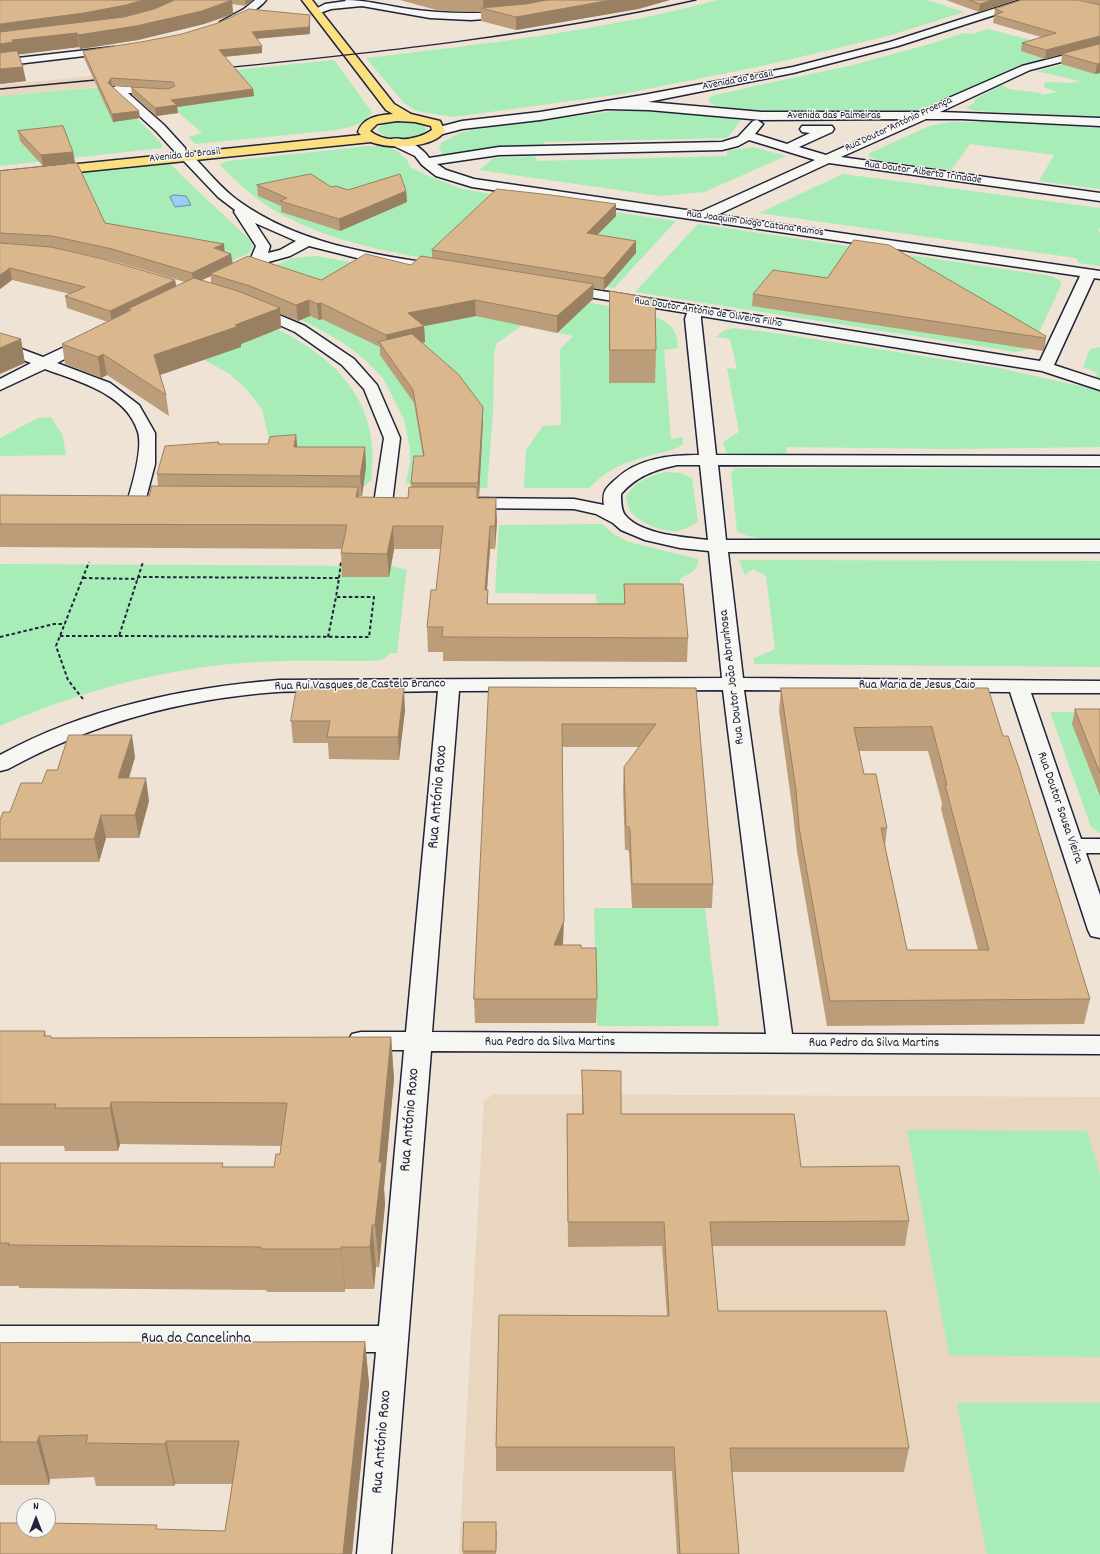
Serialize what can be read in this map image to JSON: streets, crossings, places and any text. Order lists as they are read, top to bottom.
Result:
{
  "streets": {
    "main road": ["Avenida do Brasil"],
    "street": [
      "Avenida das Palmeiras",
      "Rua Doutor António Proença",
      "Rua Doutor Alberto Trindade",
      "Rua Joaquim Diogo Catana Ramos",
      "Rua Doutor António de Oliveira Filho",
      "Rua Doutor João Abrunhosa",
      "Rua Rui Vasques de Castelo Branco",
      "Rua Maria de Jesus Caio",
      "Rua António Roxo",
      "Rua Doutor Sousa Vieira",
      "Rua Pedro da Silva Martins",
      "Rua da Cancelinha"
    ]
  },
  "crossings": [
    ["Avenida do Brasil", "Avenida das Palmeiras"],
    ["Avenida das Palmeiras", "Rua Doutor António Proença"],
    ["Rua Doutor António Proença", "Rua Doutor Alberto Trindade"],
    ["Rua Doutor António Proença", "Rua Joaquim Diogo Catana Ramos"],
    ["Rua Doutor António de Oliveira Filho", "Rua Doutor João Abrunhosa"],
    ["Rua Doutor João Abrunhosa", "Rua Rui Vasques de Castelo Branco"],
    ["Rua Doutor João Abrunhosa", "Rua Maria de Jesus Caio"],
    ["Rua Doutor João Abrunhosa", "Rua Pedro da Silva Martins"],
    ["Rua Rui Vasques de Castelo Branco", "Rua Maria de Jesus Caio"],
    ["Rua Rui Vasques de Castelo Branco", "Rua António Roxo"],
    ["Rua Maria de Jesus Caio", "Rua Doutor Sousa Vieira"],
    ["Rua António Roxo", "Rua Pedro da Silva Martins"],
    ["Rua António Roxo", "Rua da Cancelinha"]
  ],
  "north": "top"
}
